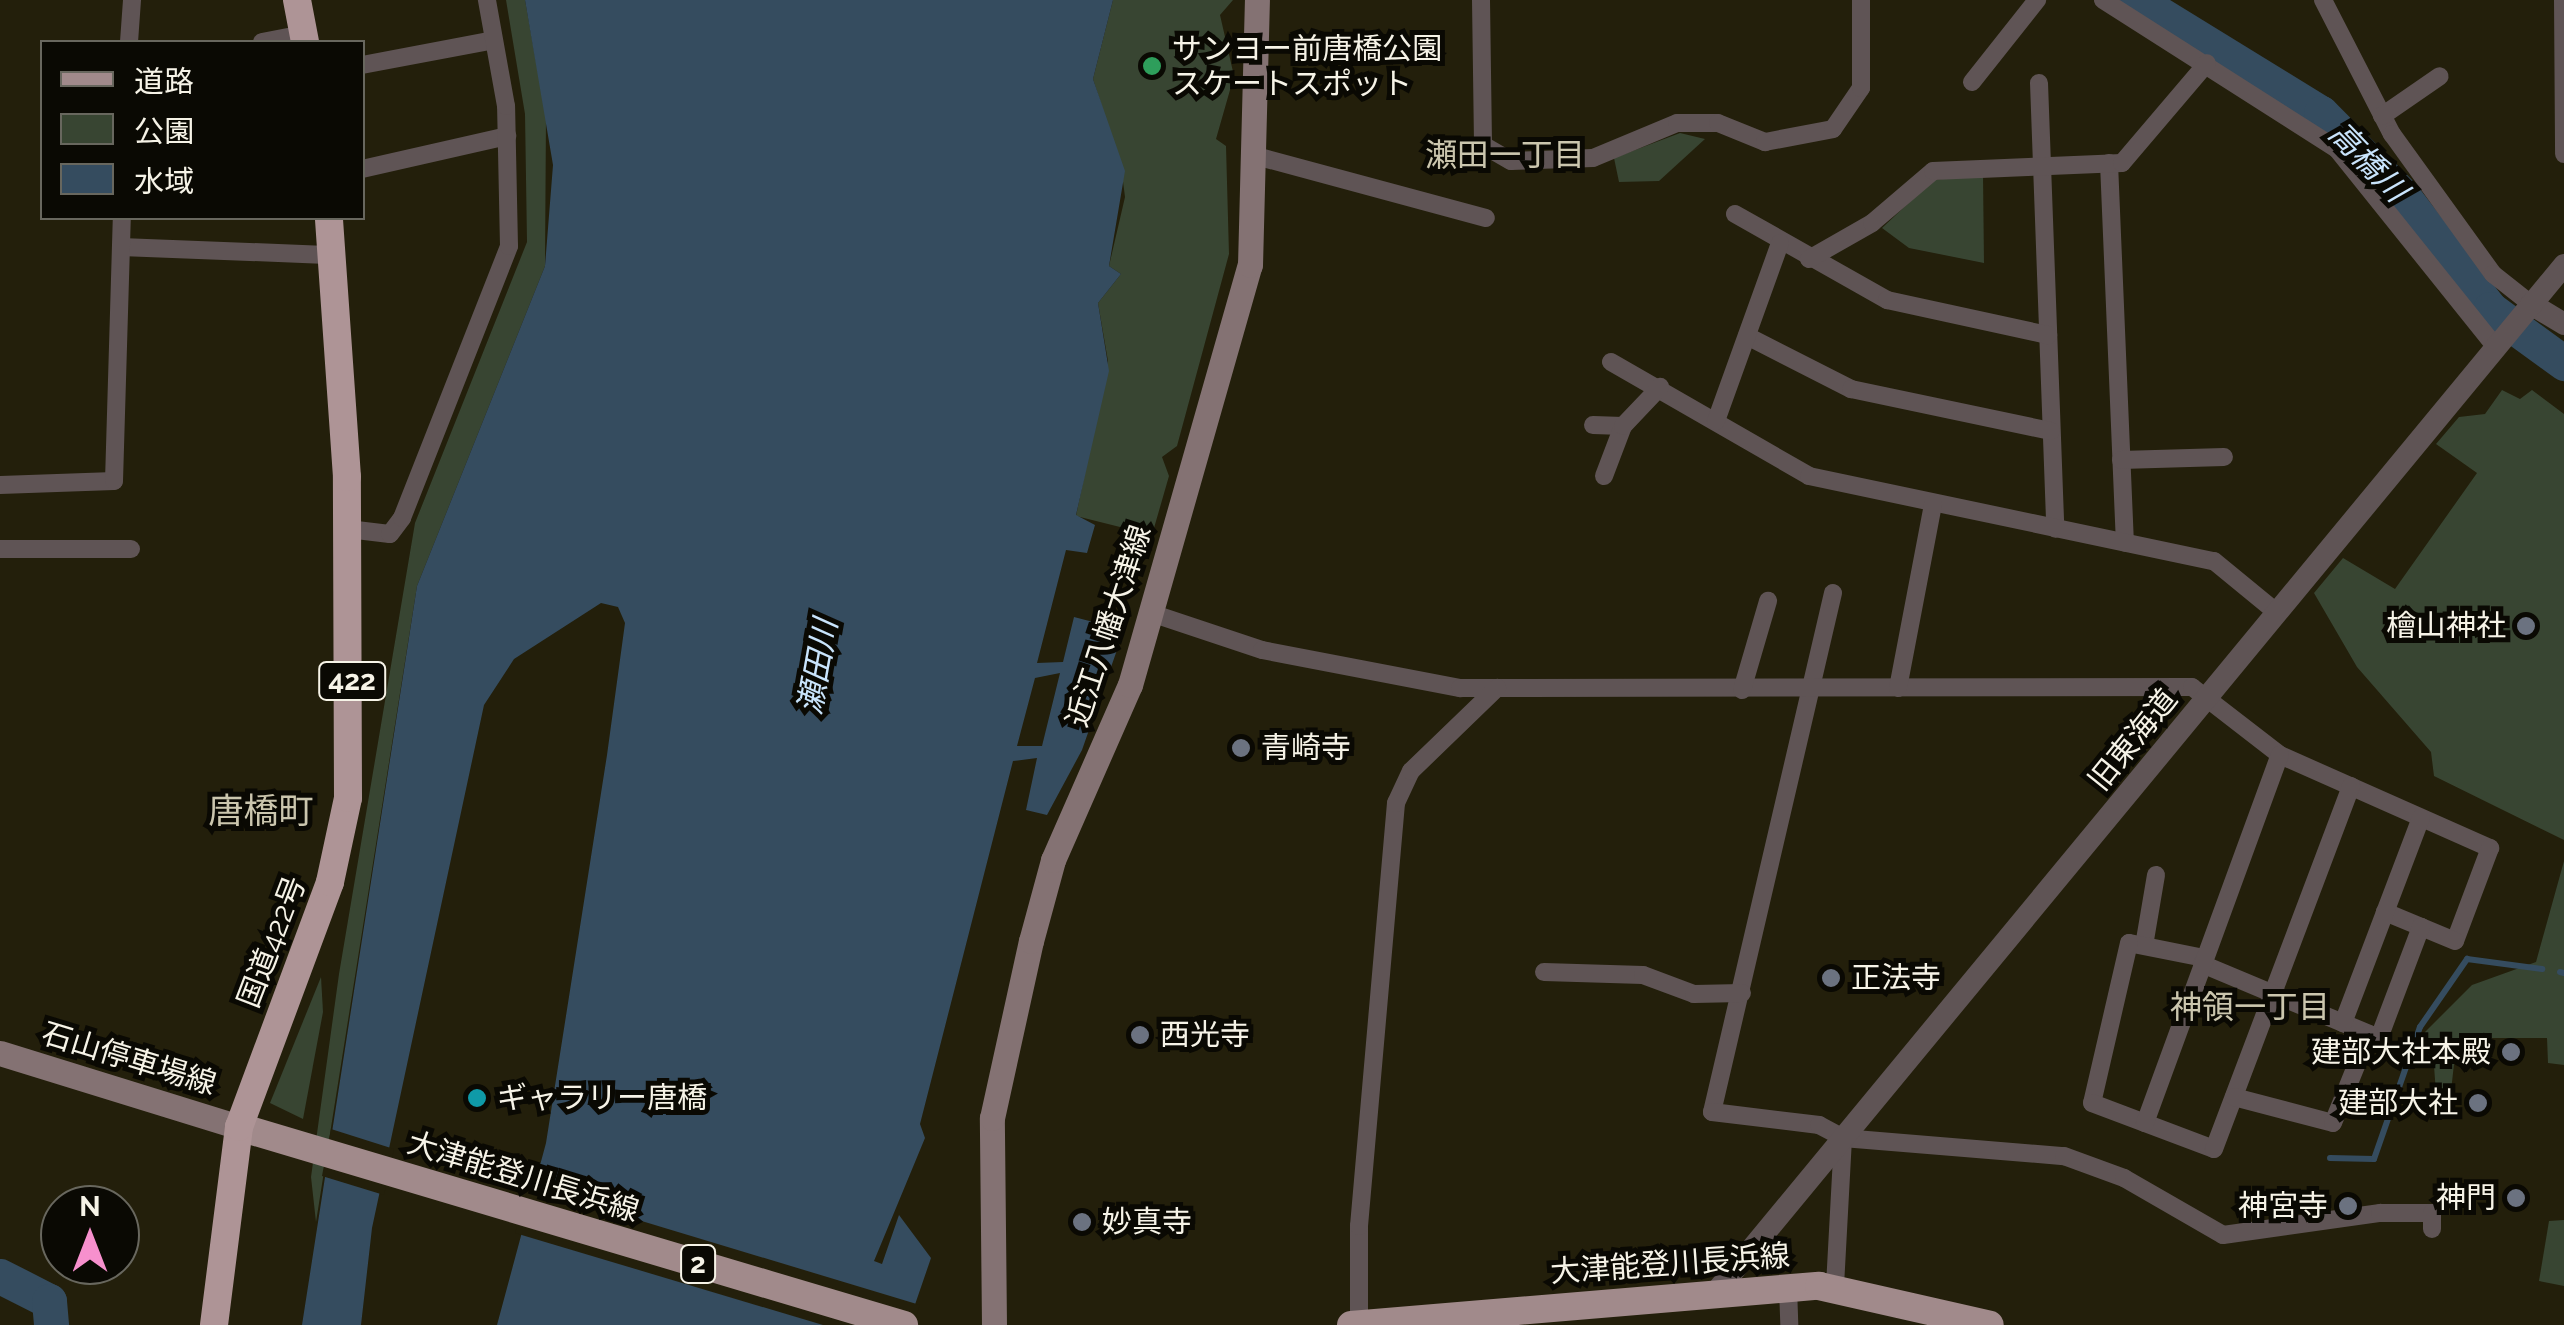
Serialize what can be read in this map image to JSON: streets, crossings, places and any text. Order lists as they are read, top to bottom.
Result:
{
  "streets": {
    "highway": ["422", "国道422号"],
    "main road": [
      "近江八幡大津線",
      "石山停車場線",
      "大津能登川長浜線",
      "2"
    ],
    "street": ["旧東海道"]
  },
  "crossings": [
    ["旧東海道", "大津能登川長浜線"],
    ["国道422号", "石山停車場線"],
    ["国道422号", "大津能登川長浜線"],
    ["石山停車場線", "大津能登川長浜線"]
  ],
  "districts": ["瀬田一丁目", "唐橋町", "神領一丁目"],
  "water": ["高橋川", "瀬田川"],
  "places": [
    "サンヨー前唐橋公園 スケートスポット",
    "檜山神社",
    "青崎寺",
    "正法寺",
    "西光寺",
    "建部大社本殿",
    "ギャラリー唐橋",
    "建部大社",
    "神門",
    "神宮寺",
    "妙真寺"
  ],
  "legend": ["道路", "公園", "水域"],
  "north": "top"
}
